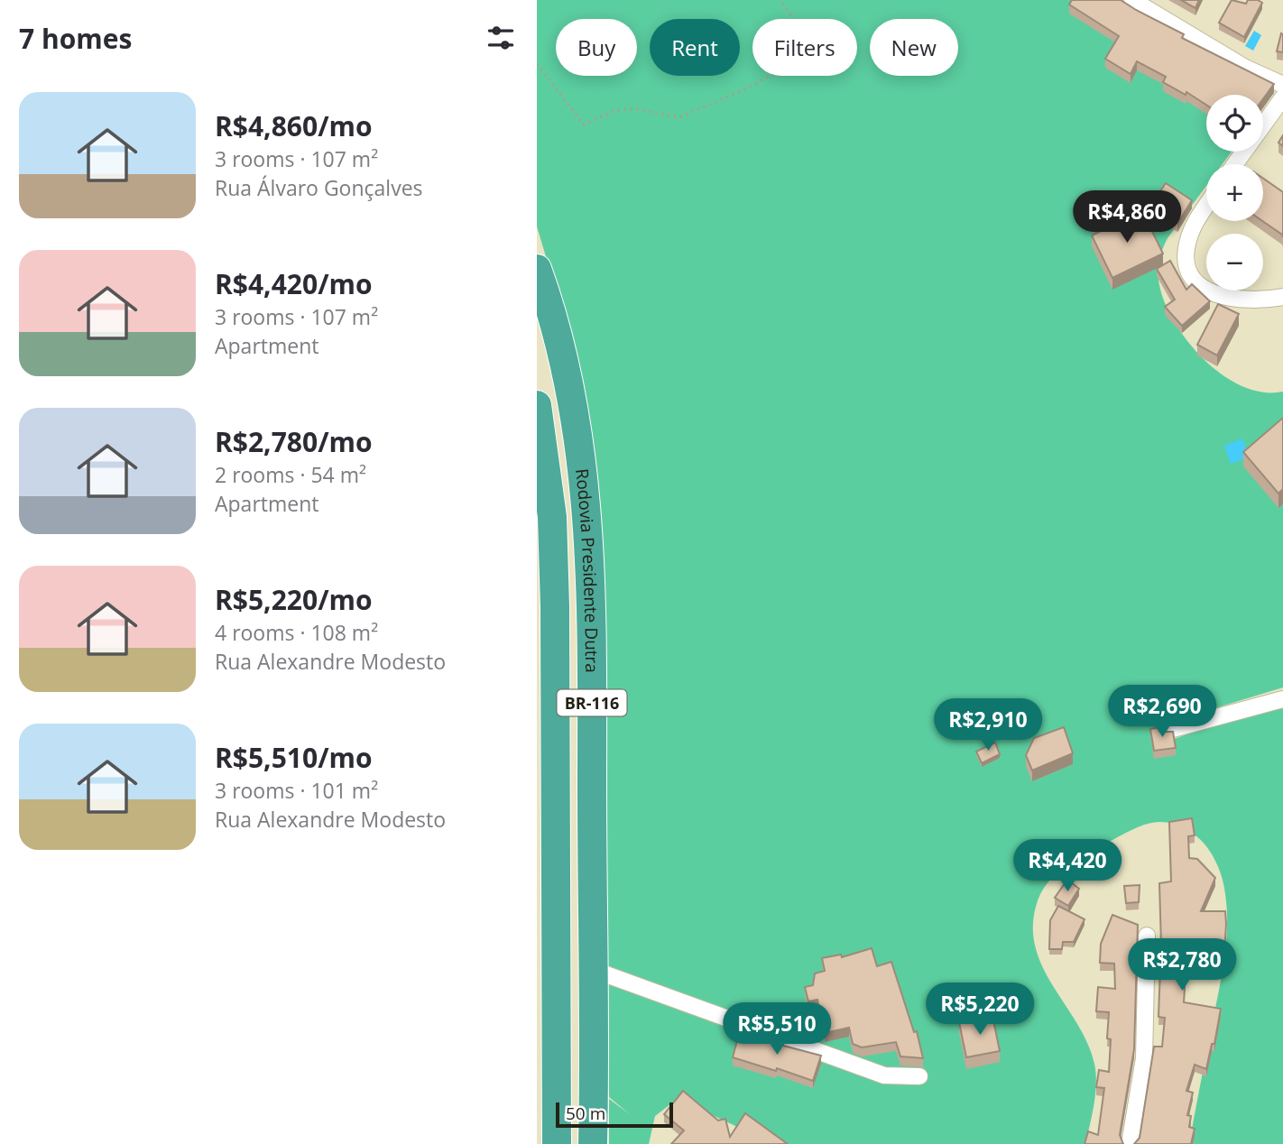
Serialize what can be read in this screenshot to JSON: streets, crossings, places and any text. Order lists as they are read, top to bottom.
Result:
{
  "streets": {
    "highway": ["Rodovia Presidente Dutra", "BR-116"]
  },
  "scale_bar": "50 m",
  "page": {
    "heading": "7 homes",
    "chip": [
      "Buy",
      "Rent",
      "Filters",
      "New"
    ],
    "list": [
      {
        "name": "R$4,860/mo",
        "note": "3 rooms · 107 m² · Rua Álvaro Gonçalves"
      },
      {
        "name": "R$4,420/mo",
        "note": "3 rooms · 107 m² · Apartment"
      },
      {
        "name": "R$2,780/mo",
        "note": "2 rooms · 54 m² · Apartment"
      },
      {
        "name": "R$5,220/mo",
        "note": "4 rooms · 108 m² · Rua Alexandre Modesto"
      },
      {
        "name": "R$5,510/mo",
        "note": "3 rooms · 101 m² · Rua Alexandre Modesto"
      }
    ],
    "map_buttons": ["+", "−"],
    "price": [
      "R$4,860",
      "R$2,690",
      "R$2,910",
      "R$4,420",
      "R$2,780",
      "R$5,220",
      "R$5,510"
    ],
    "scale": "50 m"
  }
}
